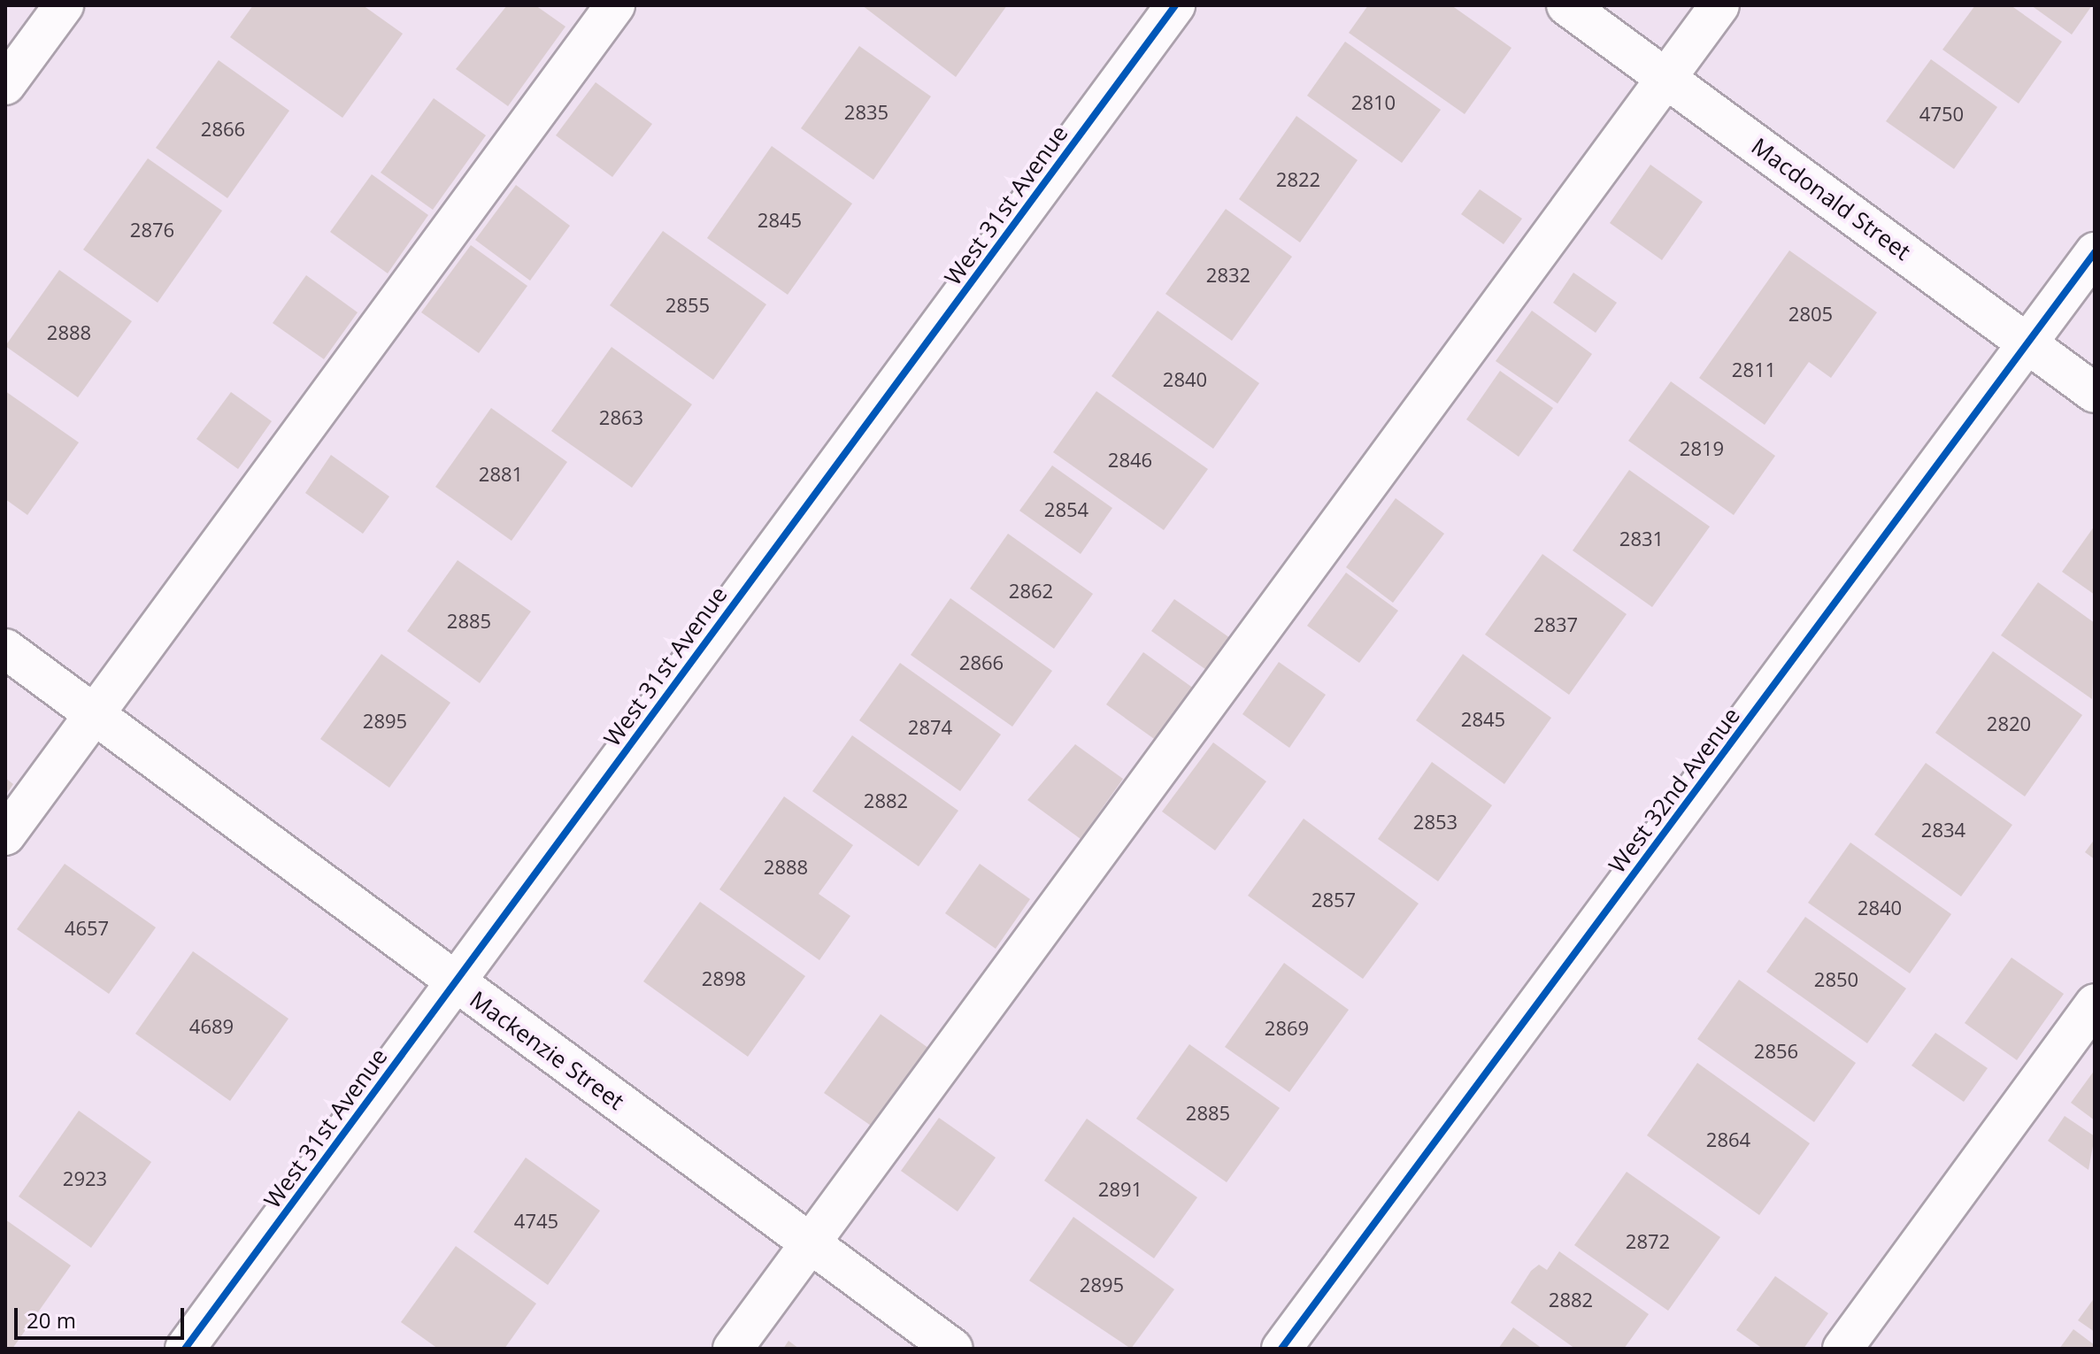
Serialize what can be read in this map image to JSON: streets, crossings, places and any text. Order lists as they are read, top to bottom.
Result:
{
  "streets": {
    "street": [
      "Macdonald Street",
      "West 31st Avenue",
      "West 32nd Avenue",
      "Mackenzie Street"
    ]
  },
  "crossings": [
    ["Macdonald Street", "West 32nd Avenue"],
    ["West 31st Avenue", "Mackenzie Street"]
  ],
  "house_numbers": [
    "2810",
    "2835",
    "4750",
    "2866",
    "2822",
    "2845",
    "2876",
    "2832",
    "2855",
    "2805",
    "2888",
    "2811",
    "2840",
    "2863",
    "2819",
    "2846",
    "2881",
    "2854",
    "2831",
    "2862",
    "2885",
    "2837",
    "2866",
    "2845",
    "2895",
    "2820",
    "2874",
    "2882",
    "2853",
    "2834",
    "2888",
    "2857",
    "2840",
    "4657",
    "2898",
    "2850",
    "4689",
    "2869",
    "2856",
    "2885",
    "2864",
    "2923",
    "2891",
    "4745",
    "2872",
    "2895",
    "2882"
  ],
  "scale_bar": "20 m"
}
